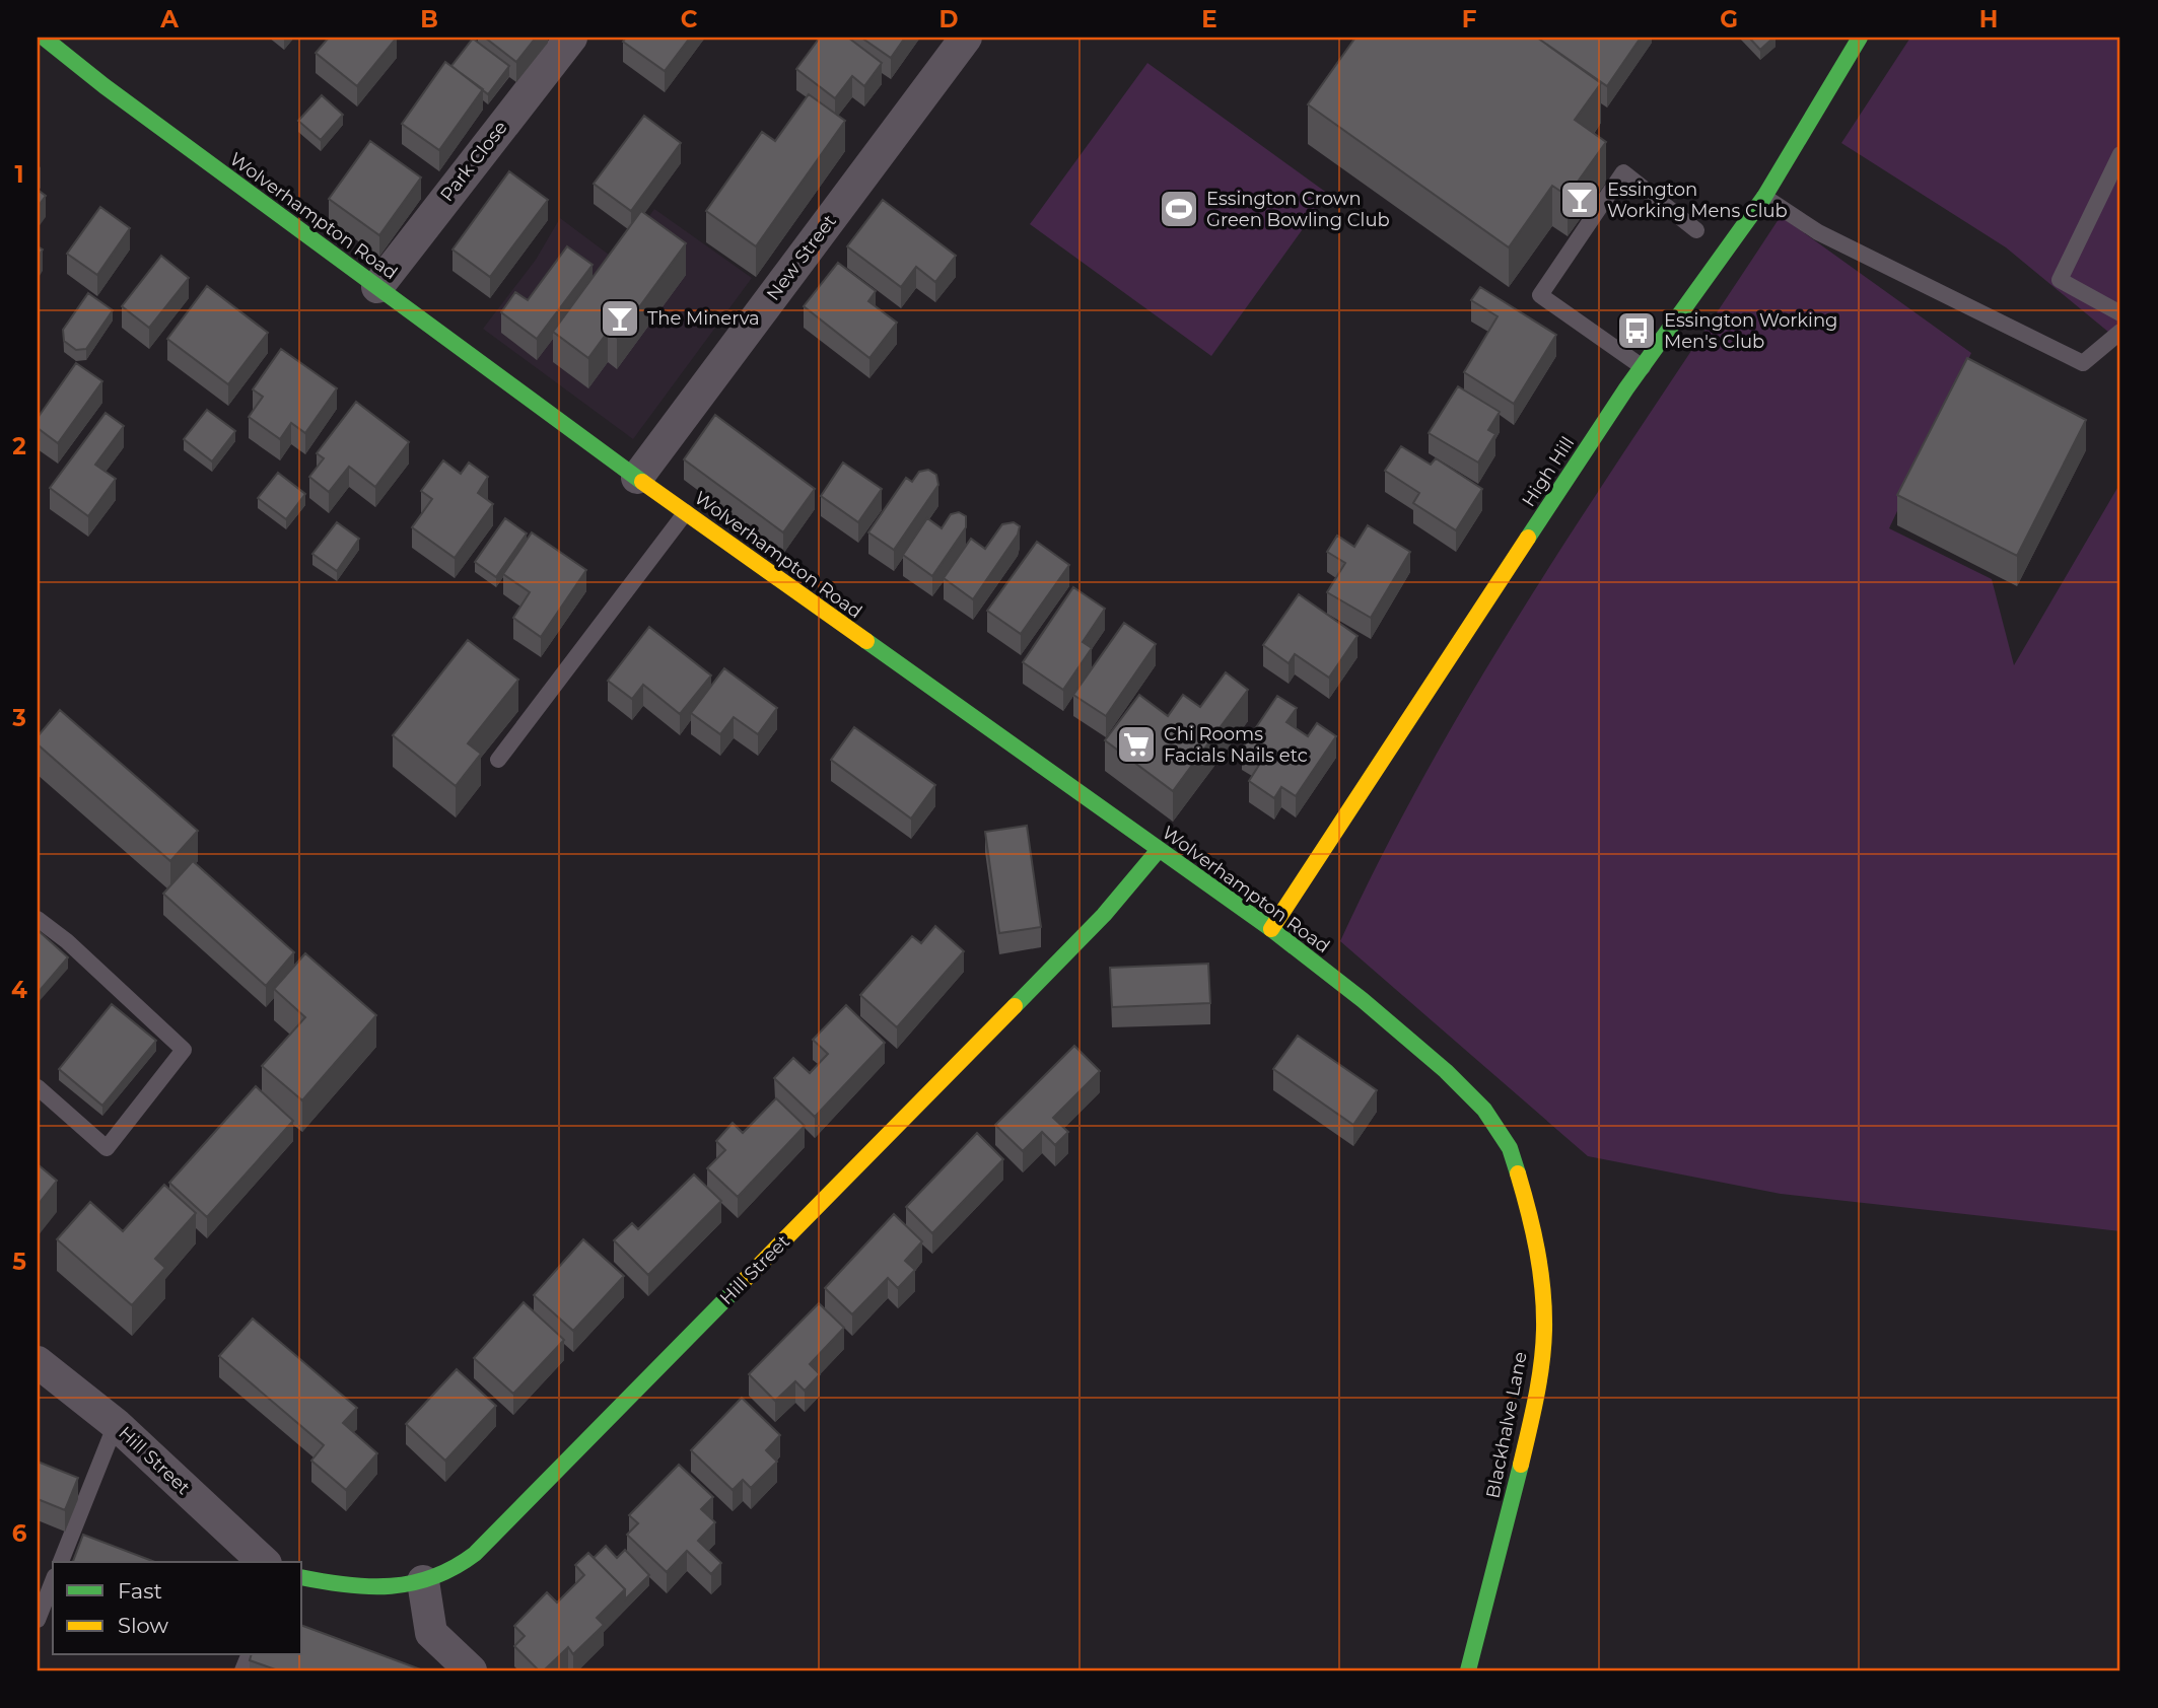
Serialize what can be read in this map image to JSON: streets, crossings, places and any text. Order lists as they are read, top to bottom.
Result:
{
  "streets": {
    "main road": [
      "Wolverhampton Road",
      "High Hill",
      "Hill Street",
      "Blackhalve Lane"
    ],
    "street": ["Park Close", "New Street"]
  },
  "crossings": [
    ["Park Close", "Wolverhampton Road"],
    ["Wolverhampton Road", "New Street"],
    ["Wolverhampton Road", "High Hill"],
    ["Wolverhampton Road", "Hill Street"],
    ["Wolverhampton Road", "Blackhalve Lane"]
  ],
  "places": {
    "bar": ["Essington Working Mens Club", "The Minerva"],
    "sports": ["Essington Crown Green Bowling Club"],
    "bus stop": ["Essington Working Men's Club"],
    "supermarket": ["Chi Rooms Facials Nails etc"]
  },
  "legend": ["Fast", "Slow"],
  "grid": {
    "columns": [
      "A",
      "B",
      "C",
      "D",
      "E",
      "F",
      "G",
      "H"
    ],
    "rows": [
      "1",
      "2",
      "3",
      "4",
      "5",
      "6"
    ]
  }
}
